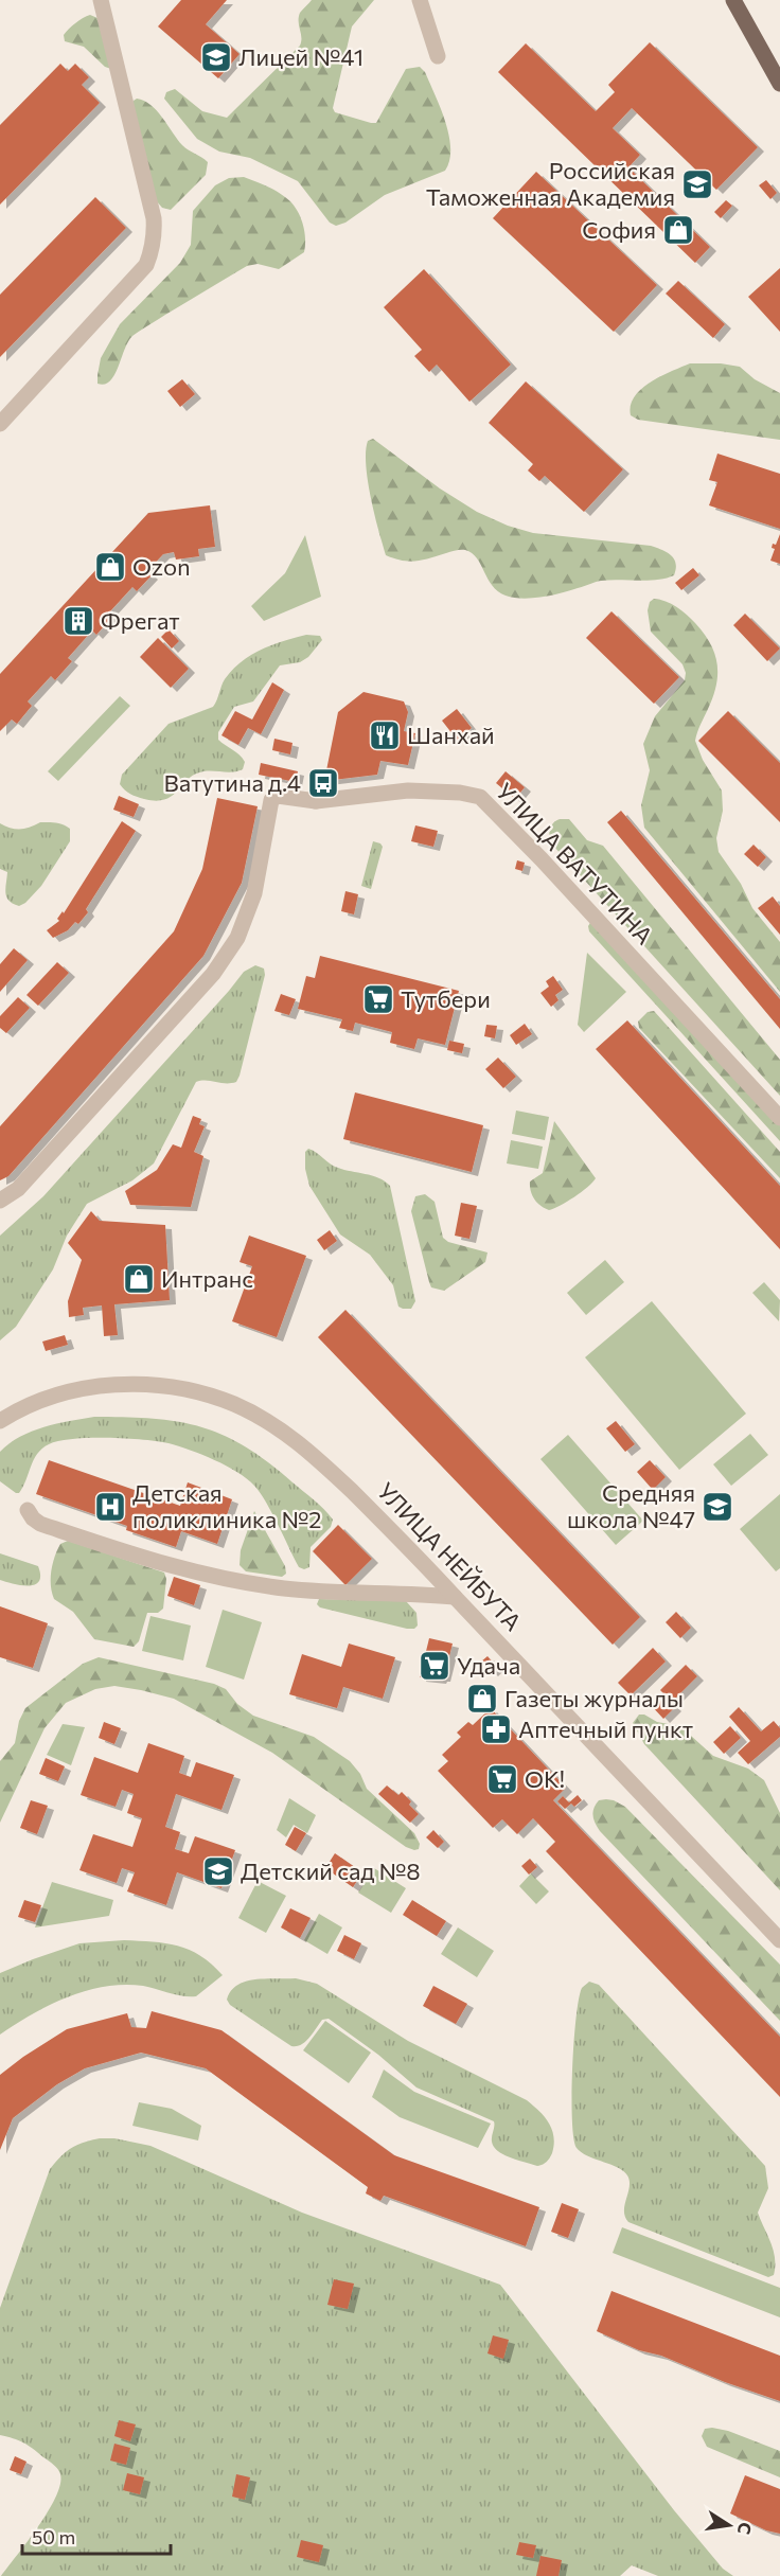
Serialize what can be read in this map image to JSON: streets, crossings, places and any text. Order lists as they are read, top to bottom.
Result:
{
  "streets": {
    "street": ["УЛИЦА ВАТУТИНА", "УЛИЦА НЕЙБУТА"]
  },
  "places": {
    "school or university": [
      "Лицей №41",
      "Российская Таможенная Академия",
      "Средняя школа №47",
      "Детский сад №8"
    ],
    "shop": [
      "София",
      "Ozon",
      "Интранс",
      "Газеты журналы"
    ],
    "building": ["Фрегат"],
    "restaurant": ["Шанхай"],
    "bus stop": ["Ватутина д.4"],
    "supermarket": ["Тутбери", "Удача", "ОК!"],
    "hospital": ["Детская поликлиника №2"],
    "pharmacy": ["Аптечный пункт"]
  },
  "scale_bar": "50 m",
  "north": "right"
}
